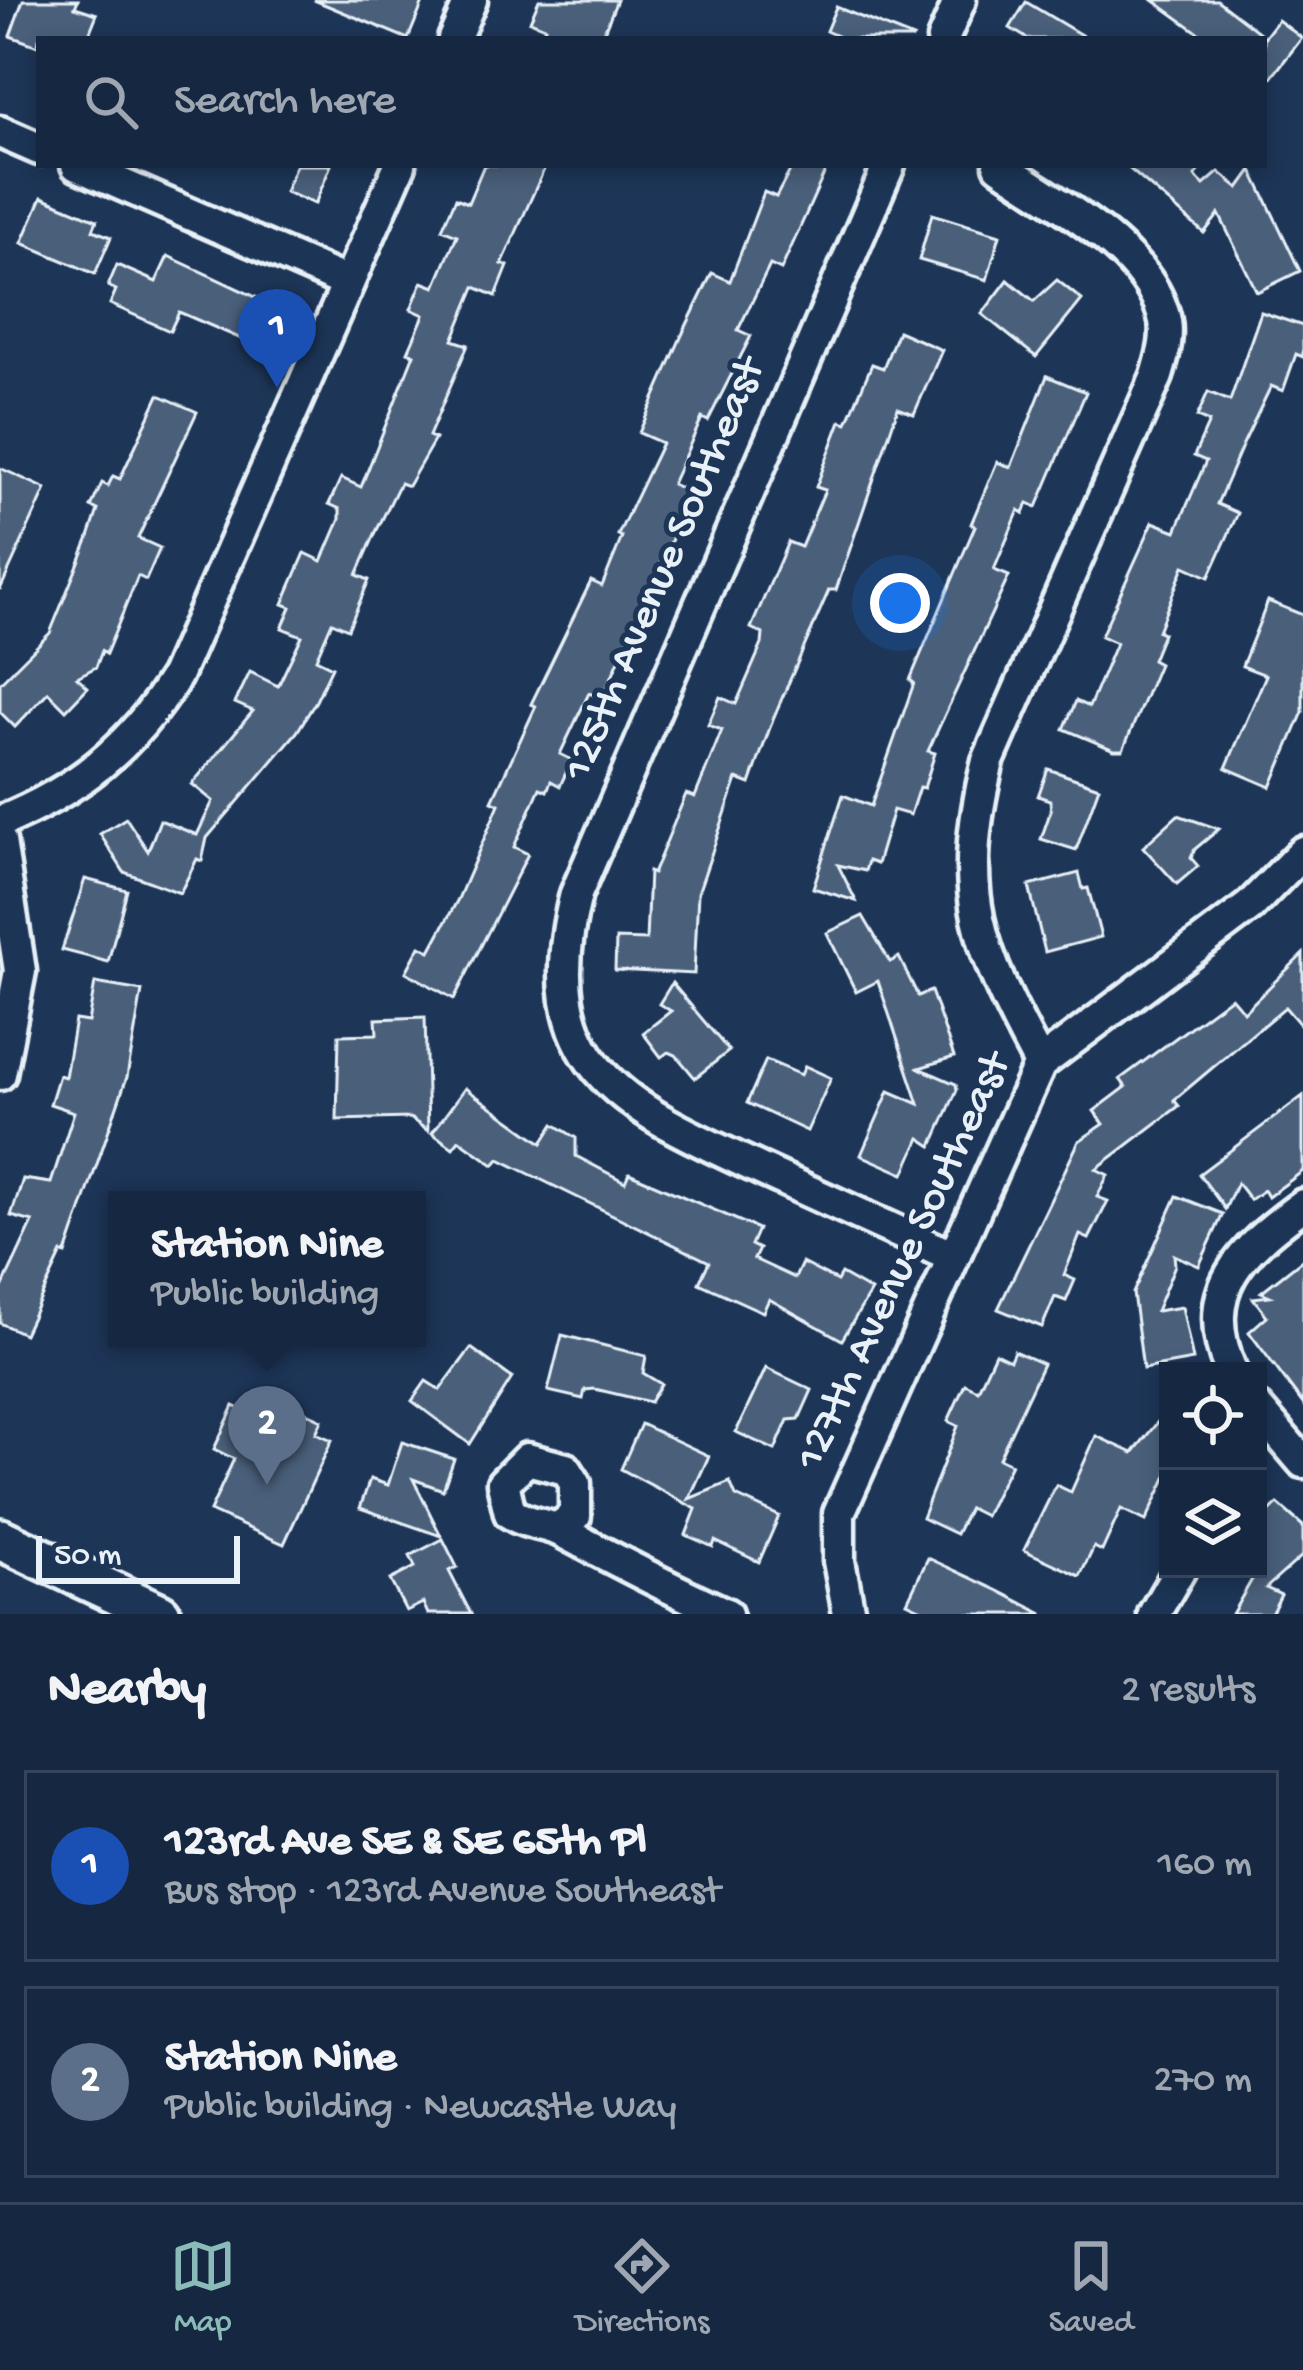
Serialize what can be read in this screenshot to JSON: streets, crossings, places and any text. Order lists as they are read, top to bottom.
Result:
{
  "streets": {
    "street": ["125th Avenue Southeast", "127th Avenue Southeast"]
  },
  "crossings": [
    ["125th Avenue Southeast", "127th Avenue Southeast"]
  ],
  "scale_bar": "50 m",
  "page": {
    "search": "Search here",
    "pins": ["1", "2"],
    "popup": ["Station Nine", "Public building"],
    "scale": "50 m",
    "heading": ["Nearby", "2 results"],
    "list": [
      {
        "mark": "1",
        "name": "123rd Ave SE & SE 65th Pl",
        "note": "Bus stop · 123rd Avenue Southeast",
        "value": "160 m"
      },
      {
        "mark": "2",
        "name": "Station Nine",
        "note": "Public building · Newcastle Way",
        "value": "270 m"
      }
    ],
    "nav": ["Map", "Directions", "Saved"]
  }
}
